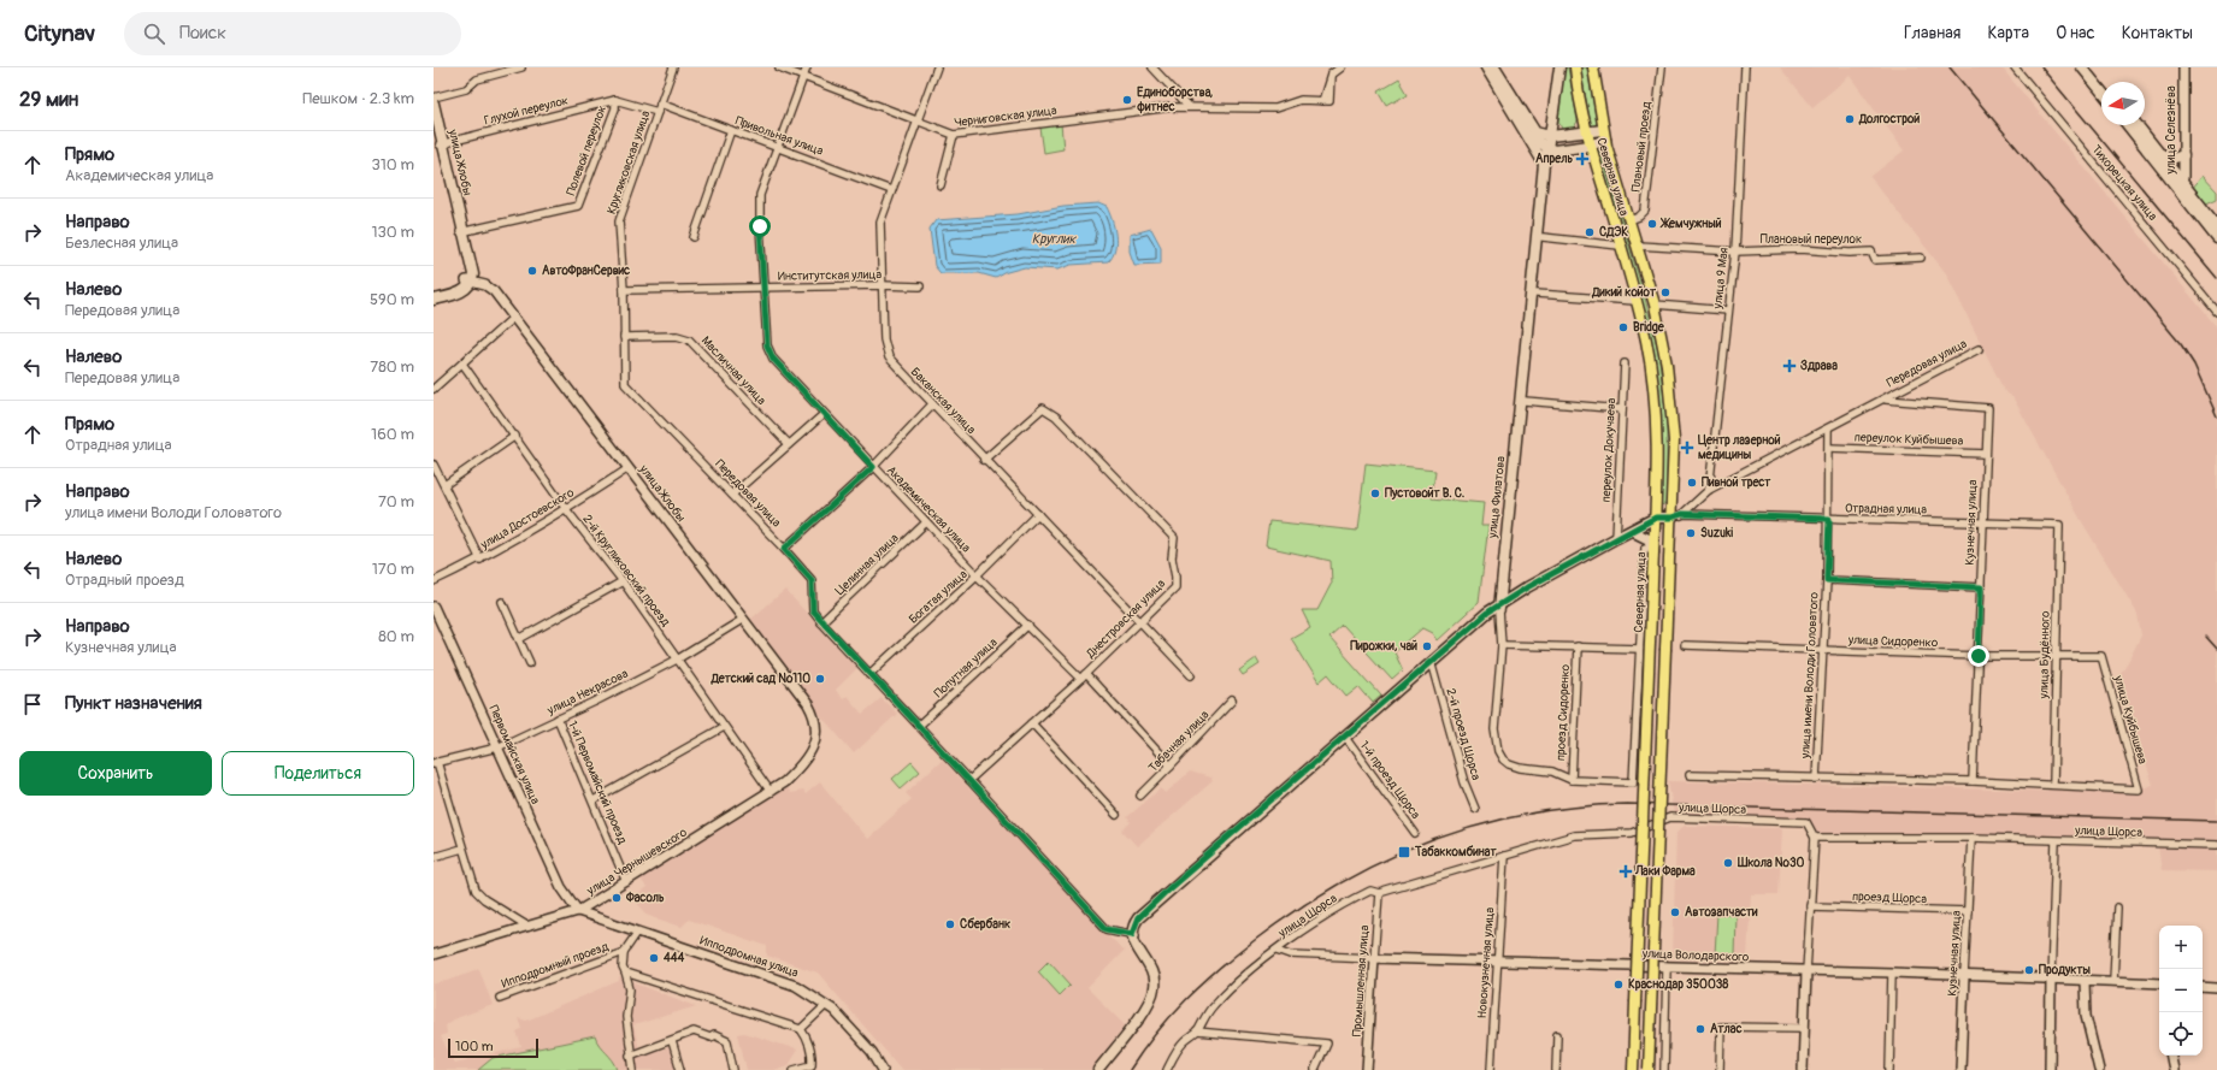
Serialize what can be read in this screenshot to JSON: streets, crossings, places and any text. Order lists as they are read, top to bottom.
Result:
{
  "streets": {
    "main road": ["улица Жлобы", "Северная улица", "улица Филатова"],
    "street": [
      "Глухой переулок",
      "Черниговская улица",
      "улица Селезнёва",
      "Привольная улица",
      "Плановый проезд",
      "Полевой переулок",
      "Кругликовская улица",
      "Тихорецкая улица",
      "Плановый переулок",
      "Институтская улица",
      "улица 9 Мая",
      "Передовая улица",
      "Масличная улица",
      "Баканская улица",
      "переулок Куйбышева",
      "переулок Докучаева",
      "Академическая улица",
      "Отрадная улица",
      "улица Достоевского",
      "Кузнечная улица",
      "Целинная улица",
      "2-й Кругликовский проезд",
      "Богатая улица",
      "Днестровская улица",
      "улица Сидоренко",
      "улица Будённого",
      "Попутная улица",
      "улица имени Володи Головатого",
      "улица Некрасова",
      "проезд Сидоренко",
      "улица Куйбышева",
      "2-й проезд Щорса",
      "Табачная улица",
      "Первомайская улица",
      "1-й проезд Щорса",
      "1-й Первомайский проезд",
      "улица Щорса",
      "улица Чернышевского",
      "проезд Щорса",
      "улица Володарского",
      "Ипподромная улица",
      "Новокузнечная улица",
      "Ипподромный проезд",
      "Промышленная улица"
    ]
  },
  "crossings": [
    ["Глухой переулок", "Полевой переулок"],
    ["Глухой переулок", "улица Жлобы"],
    ["Черниговская улица", "Баканская улица"],
    ["Черниговская улица", "Академическая улица"],
    ["Привольная улица", "Кругликовская улица"],
    ["Привольная улица", "Баканская улица"],
    ["Привольная улица", "Академическая улица"],
    ["Плановый проезд", "Северная улица"],
    ["Полевой переулок", "улица Жлобы"],
    ["улица Жлобы", "улица Достоевского"],
    ["улица Жлобы", "улица Некрасова"],
    ["улица Жлобы", "улица Чернышевского"],
    ["Кругликовская улица", "Институтская улица"],
    ["Кругликовская улица", "Передовая улица"],
    ["Кругликовская улица", "Масличная улица"],
    ["Северная улица", "Плановый переулок"],
    ["Северная улица", "Передовая улица"],
    ["Плановый переулок", "улица 9 Мая"],
    ["Институтская улица", "Баканская улица"],
    ["Институтская улица", "Академическая улица"],
    ["улица 9 Мая", "Передовая улица"],
    ["Передовая улица", "Отрадная улица"],
    ["Передовая улица", "Кузнечная улица"],
    ["Передовая улица", "Целинная улица"],
    ["Передовая улица", "Богатая улица"],
    ["Передовая улица", "Днестровская улица"],
    ["Передовая улица", "Попутная улица"],
    ["Передовая улица", "улица имени Володи Головатого"],
    ["Баканская улица", "Богатая улица"],
    ["Баканская улица", "Днестровская улица"],
    ["переулок Куйбышева", "Кузнечная улица"],
    ["переулок Куйбышева", "улица имени Володи Головатого"],
    ["улица Филатова", "проезд Сидоренко"],
    ["Академическая улица", "Целинная улица"],
    ["Академическая улица", "Богатая улица"],
    ["Академическая улица", "Днестровская улица"],
    ["Академическая улица", "Попутная улица"],
    ["Академическая улица", "Табачная улица"],
    ["Отрадная улица", "Кузнечная улица"],
    ["Отрадная улица", "улица Будённого"],
    ["Отрадная улица", "улица имени Володи Головатого"],
    ["улица Достоевского", "2-й Кругликовский проезд"],
    ["Кузнечная улица", "улица Сидоренко"],
    ["Кузнечная улица", "улица Щорса"],
    ["Кузнечная улица", "проезд Щорса"],
    ["Кузнечная улица", "улица Володарского"],
    ["2-й Кругликовский проезд", "улица Некрасова"],
    ["2-й Кругликовский проезд", "улица Чернышевского"],
    ["улица Сидоренко", "улица Будённого"],
    ["улица Сидоренко", "улица имени Володи Головатого"],
    ["улица Сидоренко", "улица Куйбышева"],
    ["улица Будённого", "улица Куйбышева"],
    ["улица Некрасова", "Первомайская улица"],
    ["улица Некрасова", "1-й Первомайский проезд"],
    ["Первомайская улица", "улица Чернышевского"],
    ["Первомайская улица", "Ипподромная улица"],
    ["1-й Первомайский проезд", "улица Чернышевского"],
    ["улица Щорса", "улица Володарского"],
    ["улица Щорса", "Новокузнечная улица"],
    ["улица Щорса", "Промышленная улица"],
    ["улица Чернышевского", "Ипподромная улица"],
    ["улица Володарского", "Новокузнечная улица"],
    ["улица Володарского", "Промышленная улица"],
    ["Ипподромная улица", "Ипподромный проезд"]
  ],
  "water": ["Круглик"],
  "places": {
    "other": [
      "Единоборства, фитнес",
      "Долгострой",
      "Жемчужный",
      "СДЭК",
      "АвтоФранСервис",
      "Дикий койот",
      "Bridge",
      "Пивной трест",
      "Пустовойт В. С.",
      "Suzuki",
      "Пирожки, чай",
      "Детский сад №110",
      "Школа №30",
      "Фасоль",
      "Автозапчасти",
      "Сбербанк",
      "444",
      "Продукты",
      "Краснодар 350038",
      "Атлас"
    ],
    "health": [
      "Апрель",
      "Здрава",
      "Центр лазерной медицины",
      "Лаки Фарма"
    ],
    "transit": ["Табаккомбинат"]
  },
  "scale_bar": "100 m",
  "north": "left",
  "page": {
    "header": "Citynav",
    "search": "Поиск",
    "nav": [
      "Главная",
      "Карта",
      "О нас",
      "Контакты"
    ],
    "heading": ["29 мин", "Пешком · 2.3 km"],
    "list": [
      ["Прямо", "Академическая улица", "310 m"],
      ["Направо", "Безлесная улица", "130 m"],
      ["Налево", "Передовая улица", "590 m"],
      ["Налево", "Передовая улица", "780 m"],
      ["Прямо", "Отрадная улица", "160 m"],
      ["Направо", "улица имени Володи Головатого", "70 m"],
      ["Налево", "Отрадный проезд", "170 m"],
      ["Направо", "Кузнечная улица", "80 m"],
      "Пункт назначения"
    ],
    "buttons": ["Сохранить", "Поделиться"],
    "map_buttons": ["+", "−"],
    "scale": "100 m"
  }
}
